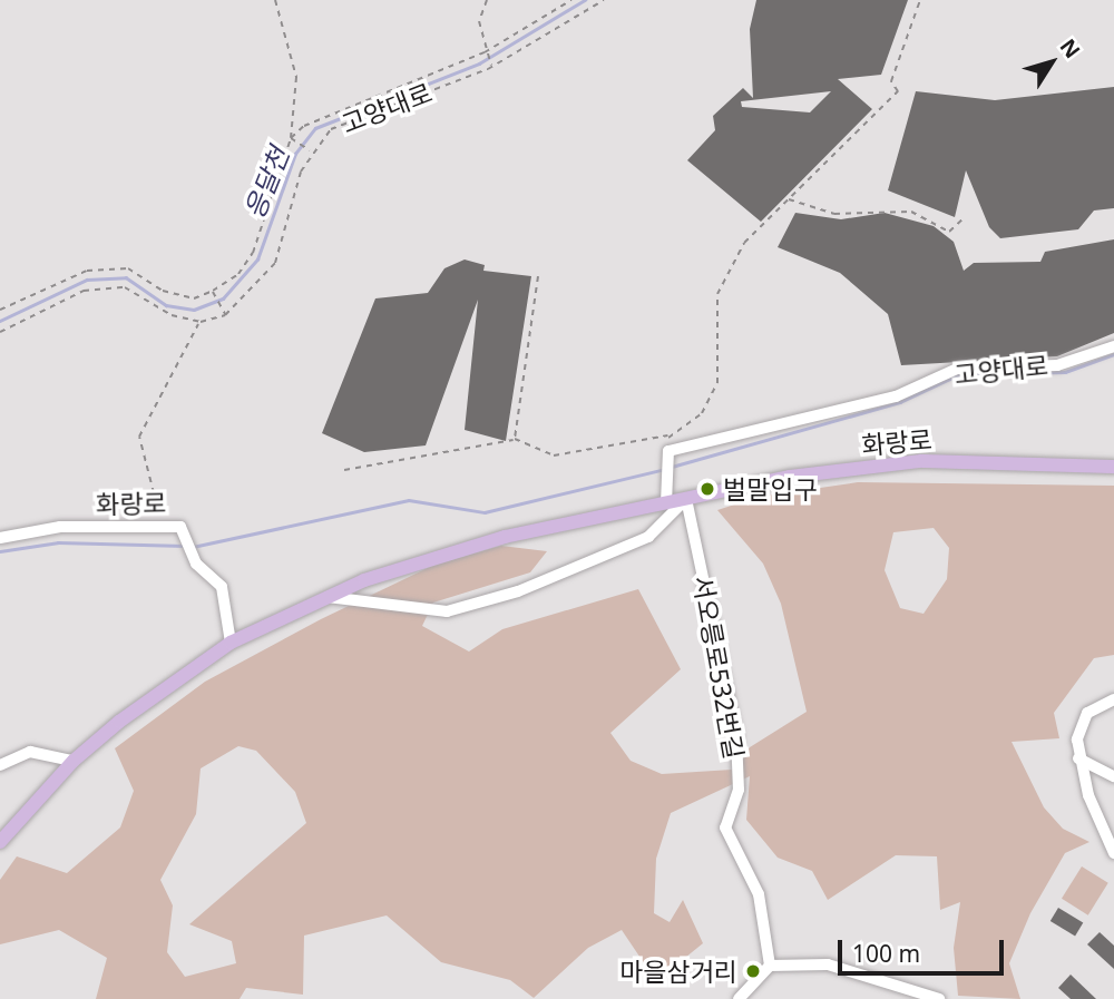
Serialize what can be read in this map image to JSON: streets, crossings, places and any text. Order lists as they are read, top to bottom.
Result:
{
  "streets": {
    "main road": ["화랑로"],
    "street": ["고양대로", "서오릉로532번길"]
  },
  "crossings": [
    ["화랑로", "서오릉로532번길"]
  ],
  "water": ["응달천"],
  "places": ["벌말입구", "마을삼거리"],
  "scale_bar": "100 m",
  "north": "top right"
}
